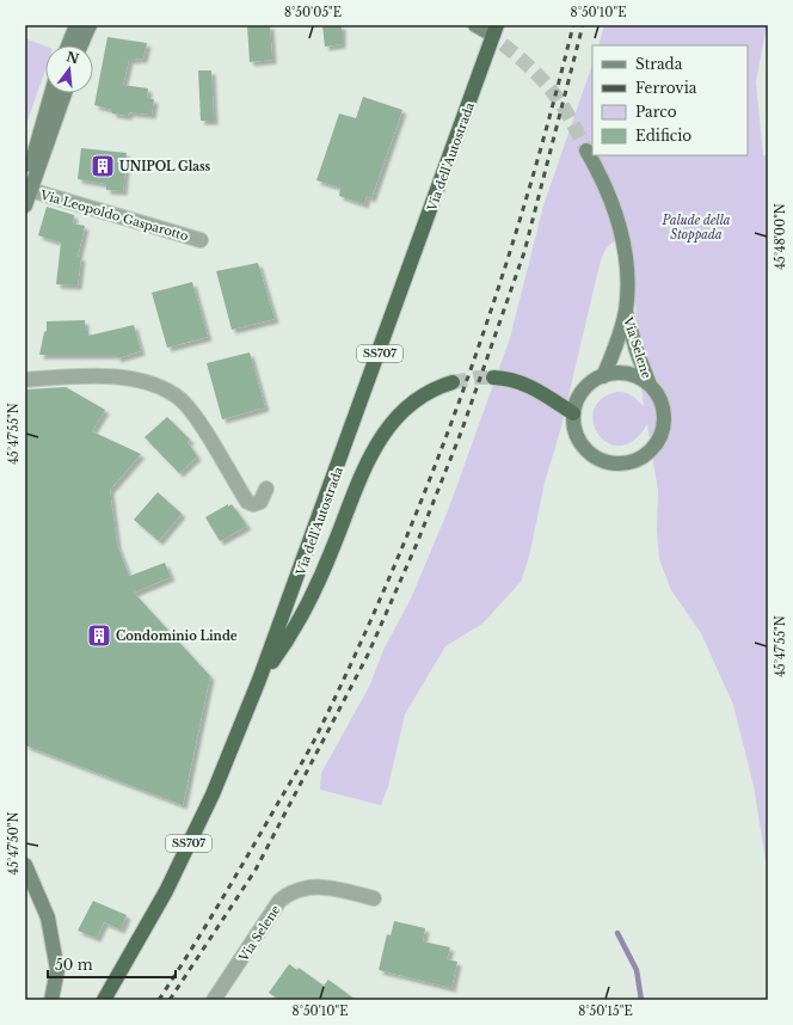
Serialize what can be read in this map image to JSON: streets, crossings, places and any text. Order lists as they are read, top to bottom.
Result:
{
  "streets": {
    "highway": ["Via dell'Autostrada", "SS707"],
    "main road": ["Via Leopoldo Gasparotto", "Via Selene"]
  },
  "parks": ["Palude della Stoppada"],
  "places": {
    "building": ["UNIPOL Glass", "Condominio Linde"]
  },
  "legend": [
    "Strada",
    "Ferrovia",
    "Parco",
    "Edificio"
  ],
  "scale_bar": "50 m",
  "north": "top",
  "coordinates": [
    "8°50'05\"E",
    "8°50'10\"E",
    "45°48'00\"N",
    "45°47'55\"N",
    "45°47'50\"N",
    "8°50'15\"E"
  ]
}
